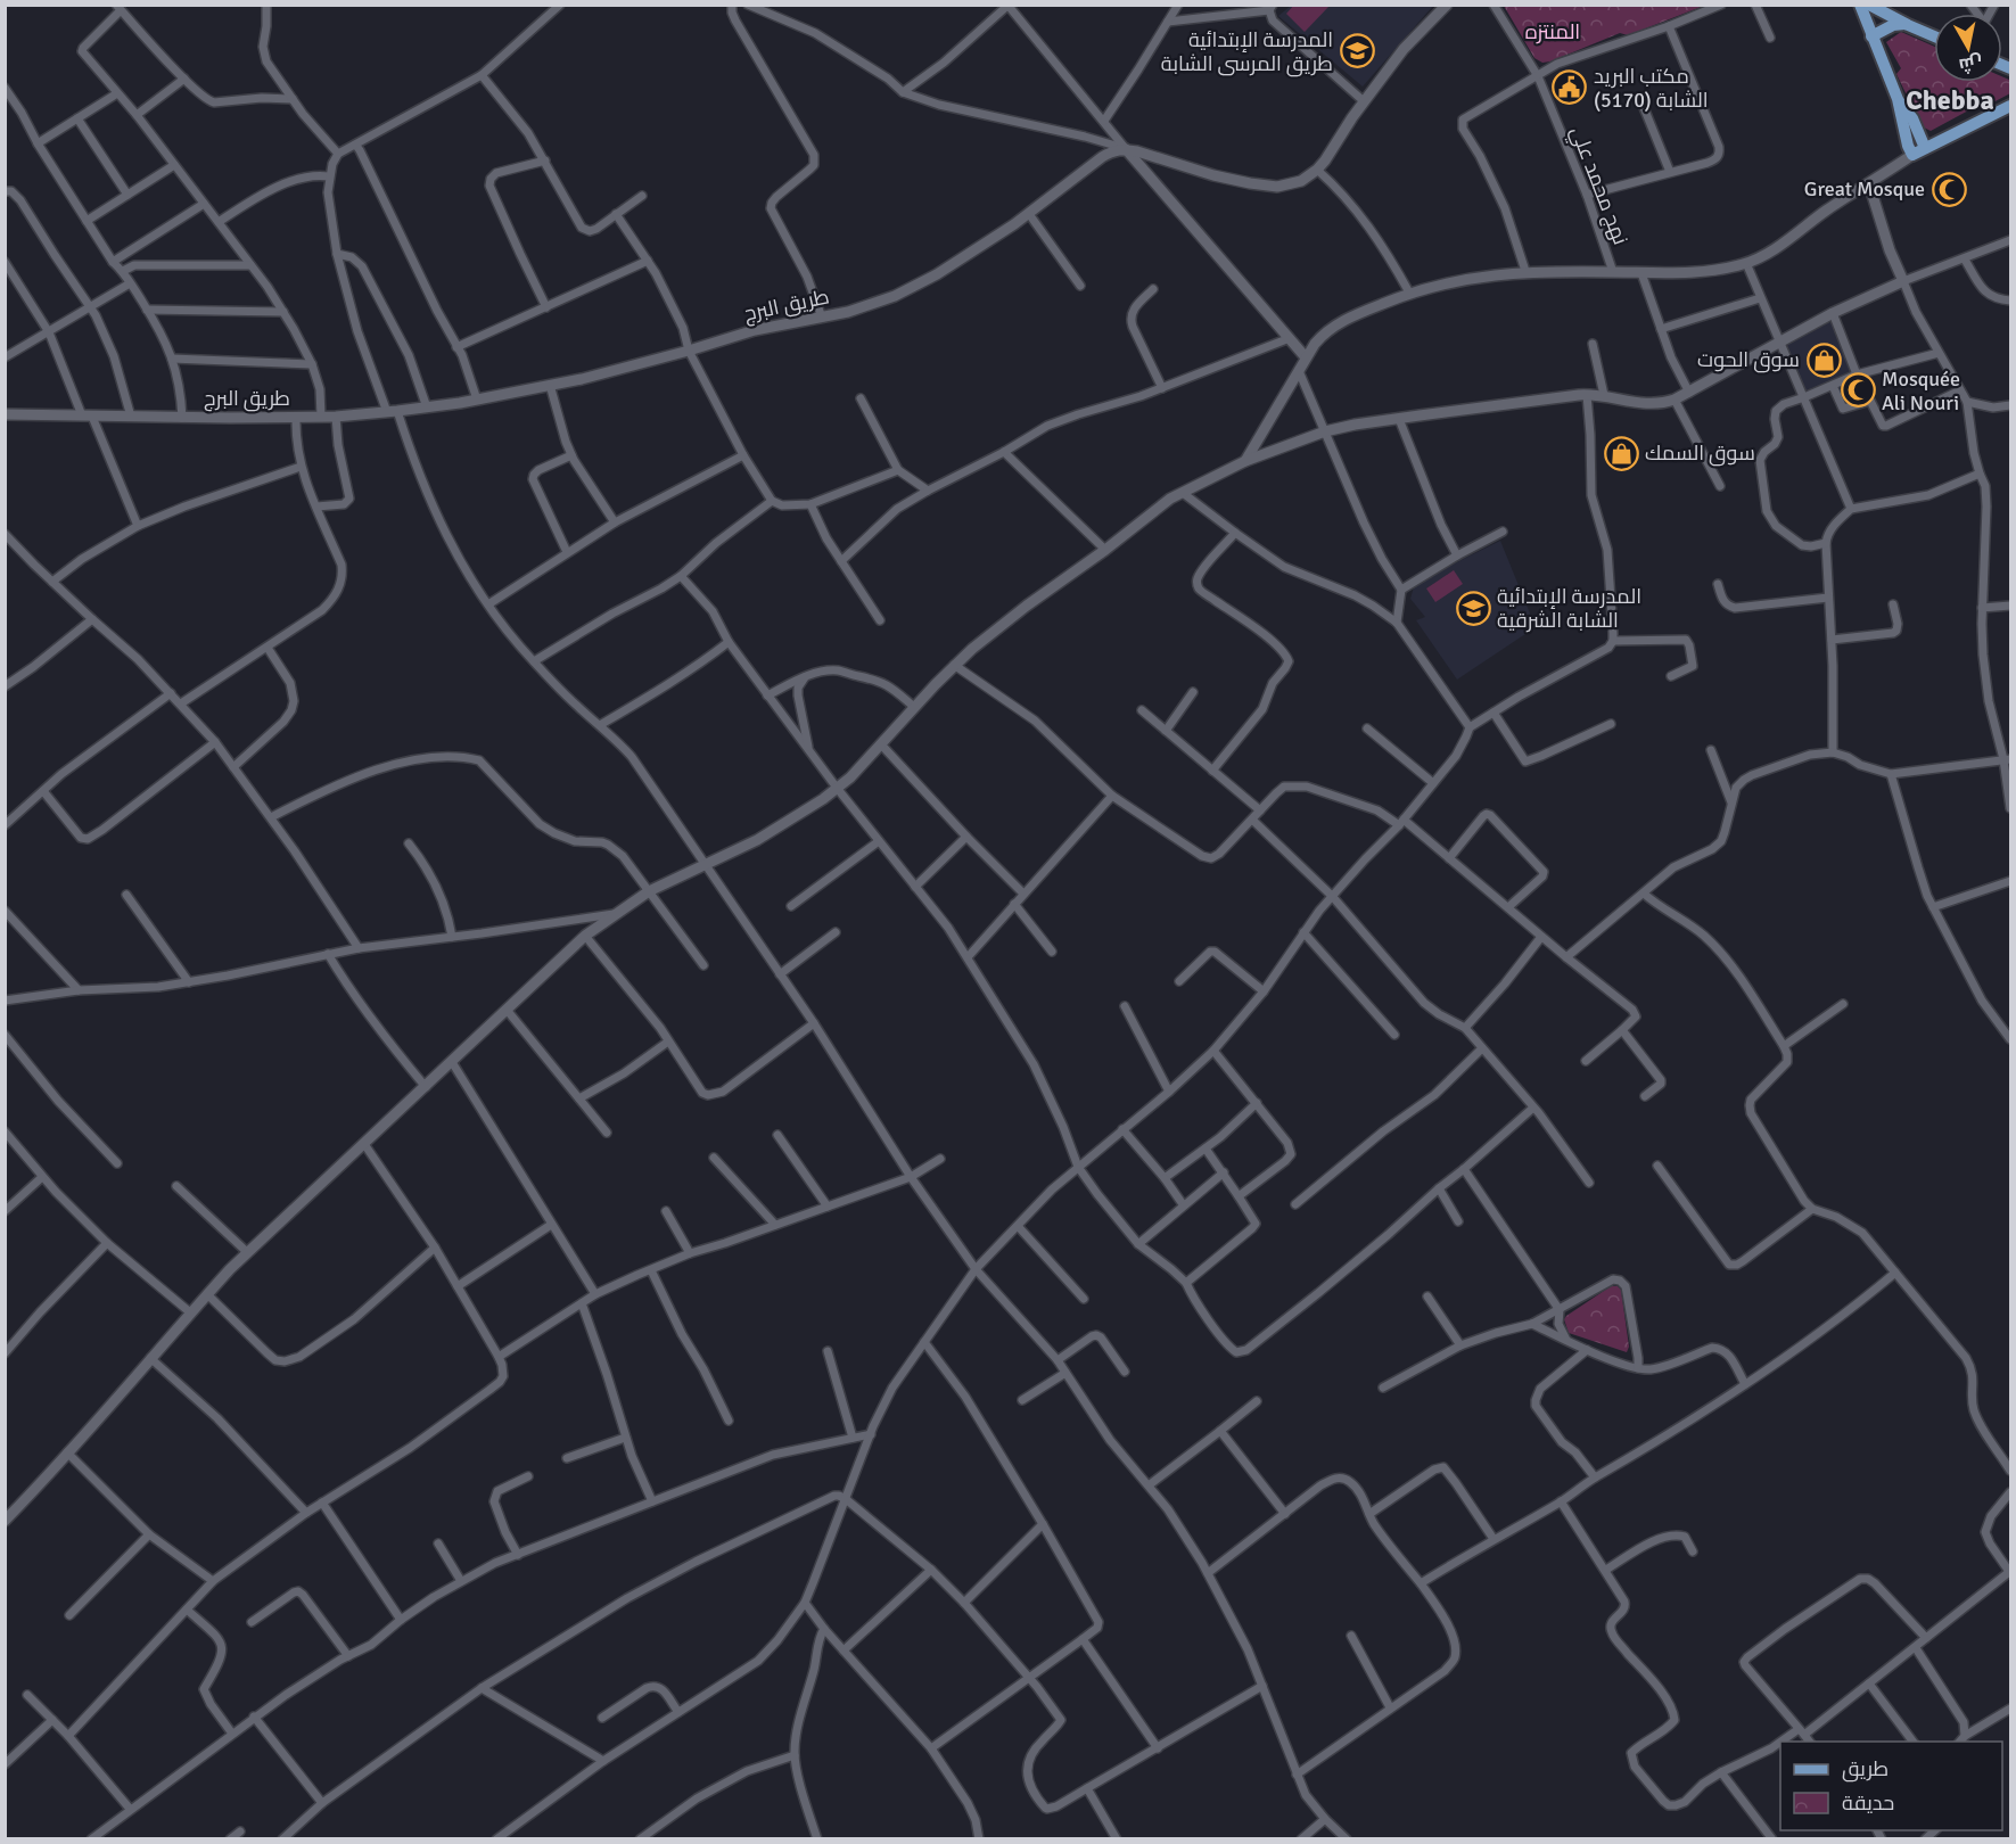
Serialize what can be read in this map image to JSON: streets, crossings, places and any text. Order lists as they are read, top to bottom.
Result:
{
  "streets": {
    "street": ["نهج محمد علي", "طريق البرج"]
  },
  "districts": ["Chebba"],
  "parks": ["المنتزه"],
  "places": {
    "school or university": ["المدرسة الإبتدائية طريق المرسى الشابة", "المدرسة الإبتدائية الشابة الشرقية"],
    "public building": ["مكتب البريد الشابة (5170)"],
    "mosque": ["Great Mosque", "Mosquée Ali Nouri"],
    "shop": ["سوق الحوت", "سوق السمك"]
  },
  "legend": ["طريق", "حديقة"],
  "north": "bottom"
}
